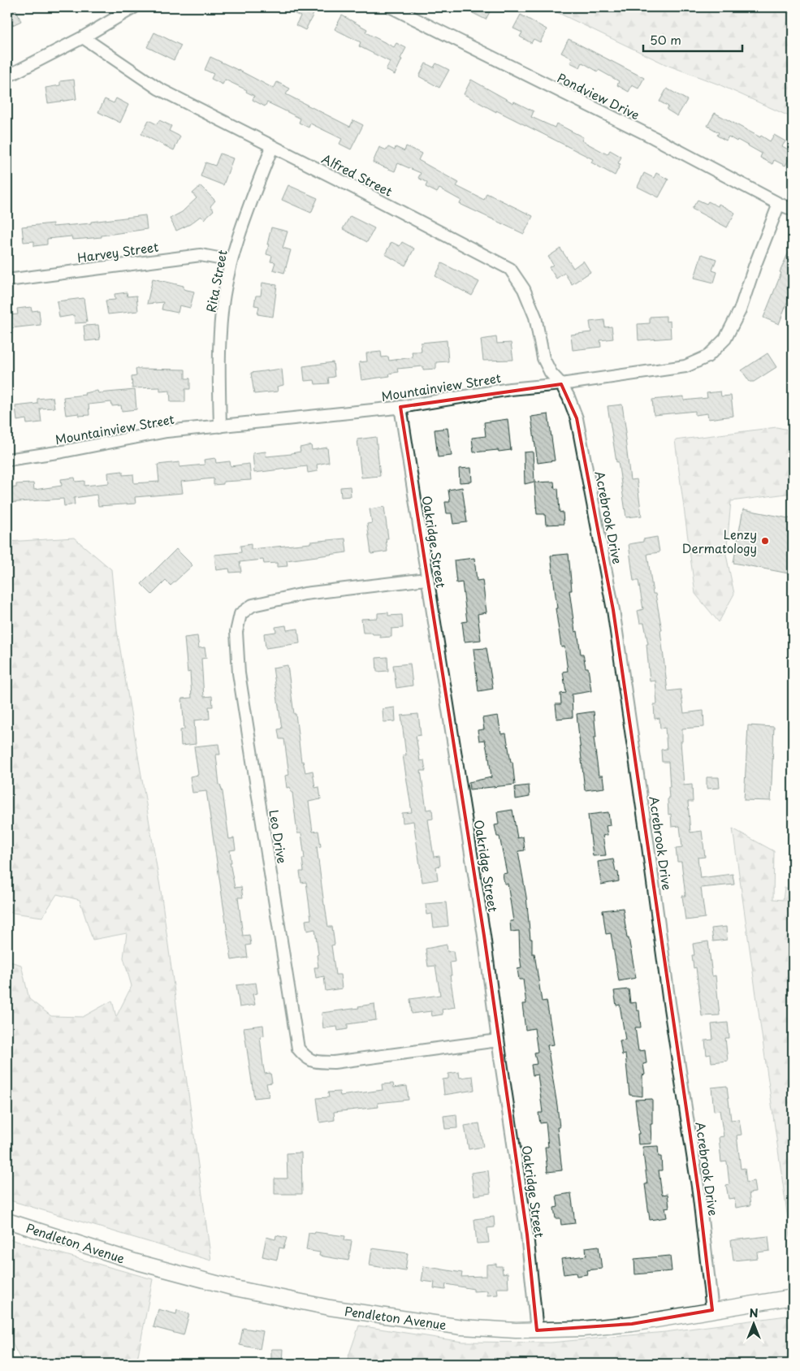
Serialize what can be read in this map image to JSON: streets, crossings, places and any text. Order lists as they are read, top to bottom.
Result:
{
  "streets": {
    "street": [
      "Pondview Drive",
      "Alfred Street",
      "Harvey Street",
      "Rita Street",
      "Mountainview Street",
      "Acrebrook Drive",
      "Oakridge Street",
      "Leo Drive",
      "Pendleton Avenue"
    ]
  },
  "crossings": [
    ["Pondview Drive", "Mountainview Street"],
    ["Alfred Street", "Rita Street"],
    ["Alfred Street", "Mountainview Street"],
    ["Alfred Street", "Acrebrook Drive"],
    ["Harvey Street", "Rita Street"],
    ["Rita Street", "Mountainview Street"],
    ["Mountainview Street", "Acrebrook Drive"],
    ["Mountainview Street", "Oakridge Street"],
    ["Acrebrook Drive", "Pendleton Avenue"],
    ["Oakridge Street", "Leo Drive"],
    ["Oakridge Street", "Pendleton Avenue"]
  ],
  "places": ["Lenzy Dermatology"],
  "scale_bar": "50 m",
  "north": "top"
}
